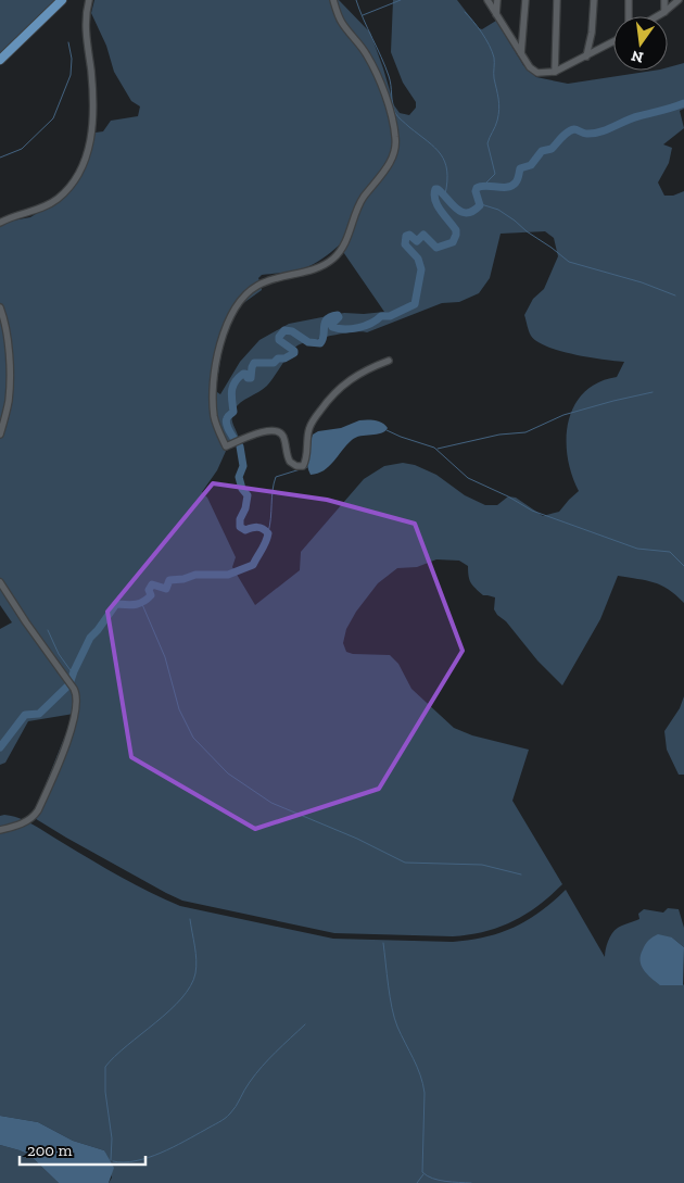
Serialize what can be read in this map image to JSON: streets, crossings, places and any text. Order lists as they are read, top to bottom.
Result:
{
  "scale_bar": "200 m",
  "north": "bottom"
}
